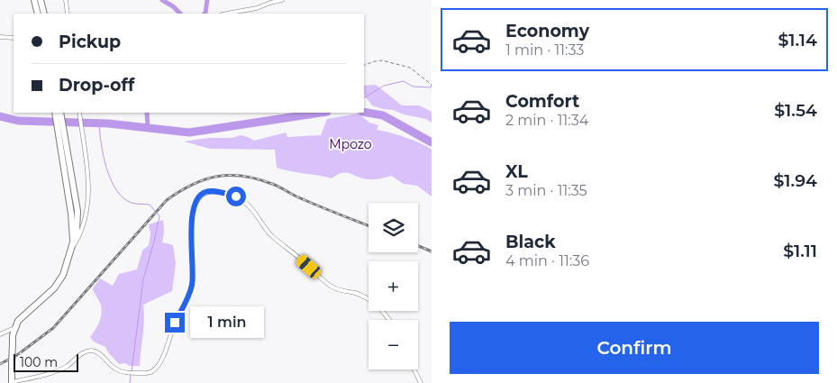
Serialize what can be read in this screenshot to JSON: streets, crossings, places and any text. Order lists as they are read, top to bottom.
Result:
{
  "parks": ["Mpozo"],
  "scale_bar": "100 m",
  "page": {
    "list": [
      {
        "name": "Economy",
        "note": "1 min · 11:33",
        "value": "$1.14"
      },
      {
        "name": "Comfort",
        "note": "2 min · 11:34",
        "value": "$1.54"
      },
      {
        "name": "XL",
        "note": "3 min · 11:35",
        "value": "$1.94"
      },
      {
        "name": "Black",
        "note": "4 min · 11:36",
        "value": "$1.11"
      }
    ],
    "banner": ["Pickup", "Drop-off"],
    "map_buttons": ["+", "−"],
    "bubble": "1 min",
    "buttons": "Confirm",
    "scale": "100 m"
  }
}
